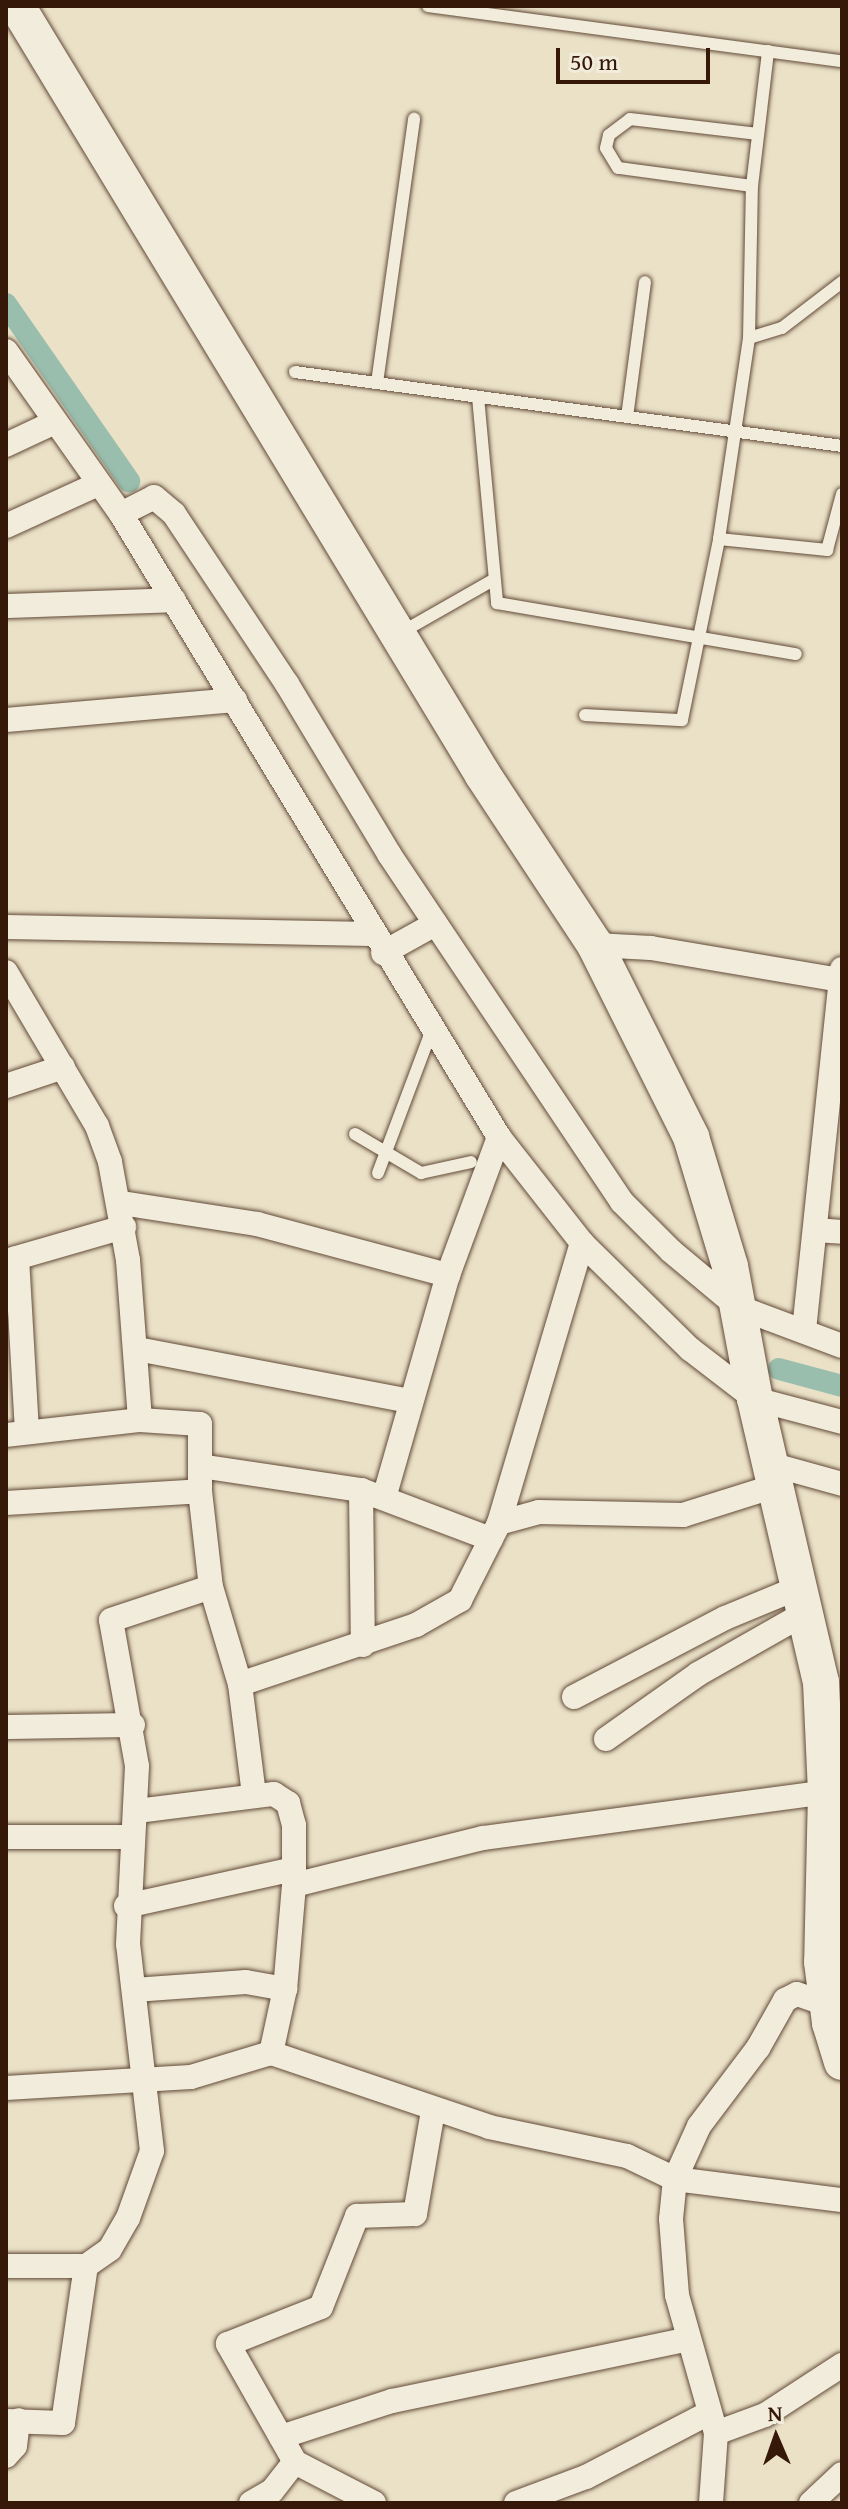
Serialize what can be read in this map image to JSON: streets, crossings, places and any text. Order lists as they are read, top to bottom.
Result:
{
  "scale_bar": "50 m",
  "north": "top"
}
